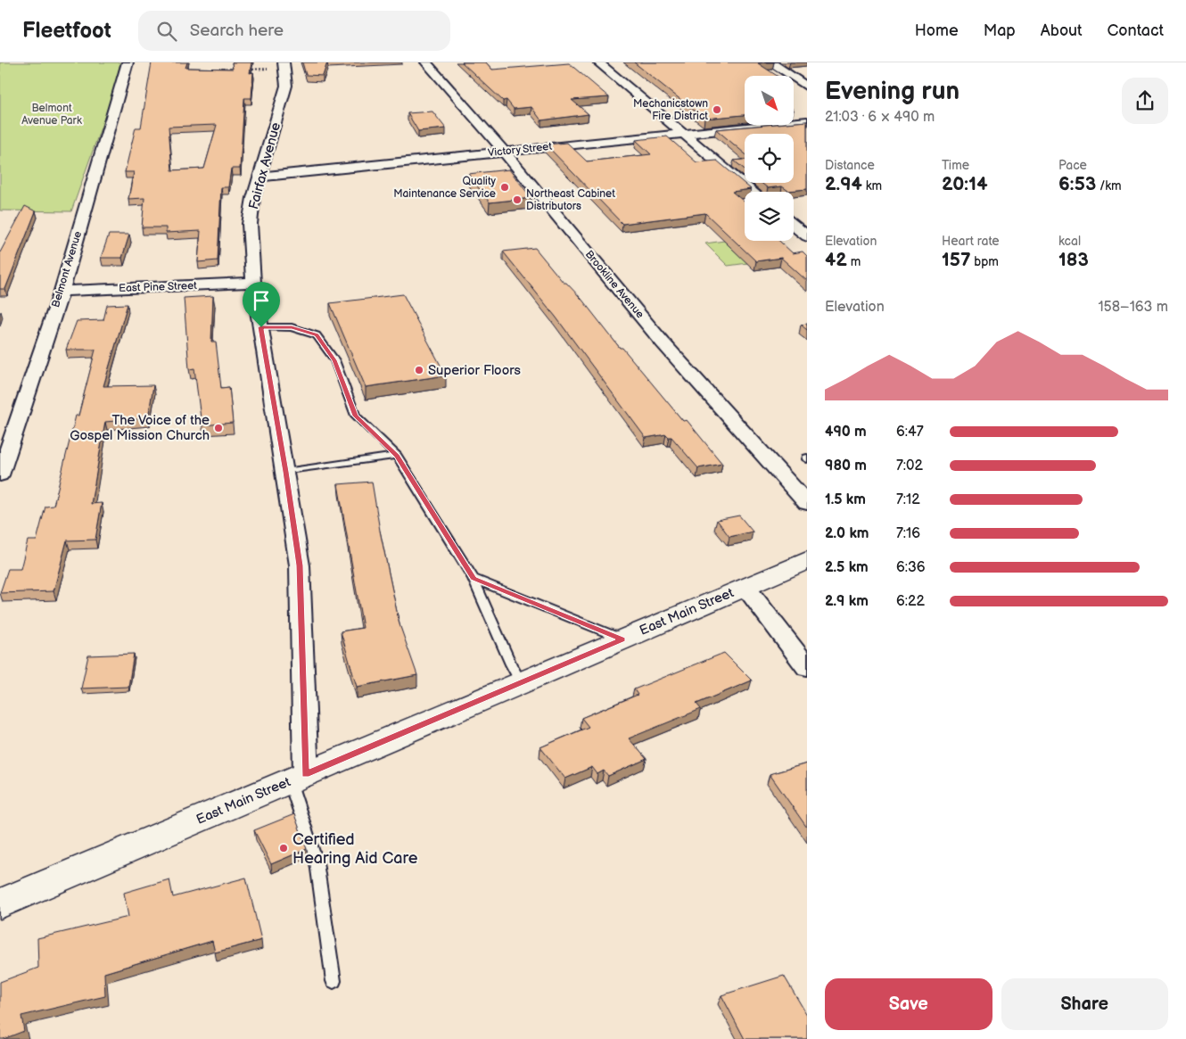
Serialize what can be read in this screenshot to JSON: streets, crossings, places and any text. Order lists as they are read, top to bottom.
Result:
{
  "streets": {
    "main road": ["East Main Street"],
    "street": [
      "Victory Street",
      "Fairfax Avenue",
      "Belmont Avenue",
      "Brookline Avenue",
      "East Pine Street"
    ]
  },
  "crossings": [
    ["Victory Street", "Fairfax Avenue"],
    ["Victory Street", "Brookline Avenue"],
    ["Fairfax Avenue", "East Pine Street"],
    ["Fairfax Avenue", "East Main Street"],
    ["Belmont Avenue", "East Pine Street"]
  ],
  "parks": ["Belmont Avenue Park"],
  "places": [
    "Mechanicstown Fire District",
    "Quality Maintenance Service",
    "Northeast Cabinet Distributors",
    "Superior Floors",
    "The Voice of the Gospel Mission Church",
    "Certified Hearing Aid Care"
  ],
  "north": "bottom right",
  "page": {
    "header": "Fleetfoot",
    "search": "Search here",
    "nav": [
      "Home",
      "Map",
      "About",
      "Contact"
    ],
    "heading": ["Evening run", "21:03 · 6 × 490 m"],
    "stats": [
      ["Distance", "2.94 km"],
      ["Time", "20:14"],
      ["Pace", "6:53 /km"],
      ["Elevation", "42 m"],
      ["Heart rate", "157 bpm"],
      ["kcal", "183"]
    ],
    "chart": ["Elevation", "158–163 m"],
    "list": [
      {
        "name": "490 m",
        "note": "6:47"
      },
      {
        "name": "980 m",
        "note": "7:02"
      },
      {
        "name": "1.5 km",
        "note": "7:12"
      },
      {
        "name": "2.0 km",
        "note": "7:16"
      },
      {
        "name": "2.5 km",
        "note": "6:36"
      },
      {
        "name": "2.9 km",
        "note": "6:22"
      }
    ],
    "buttons": ["Save", "Share"]
  }
}
